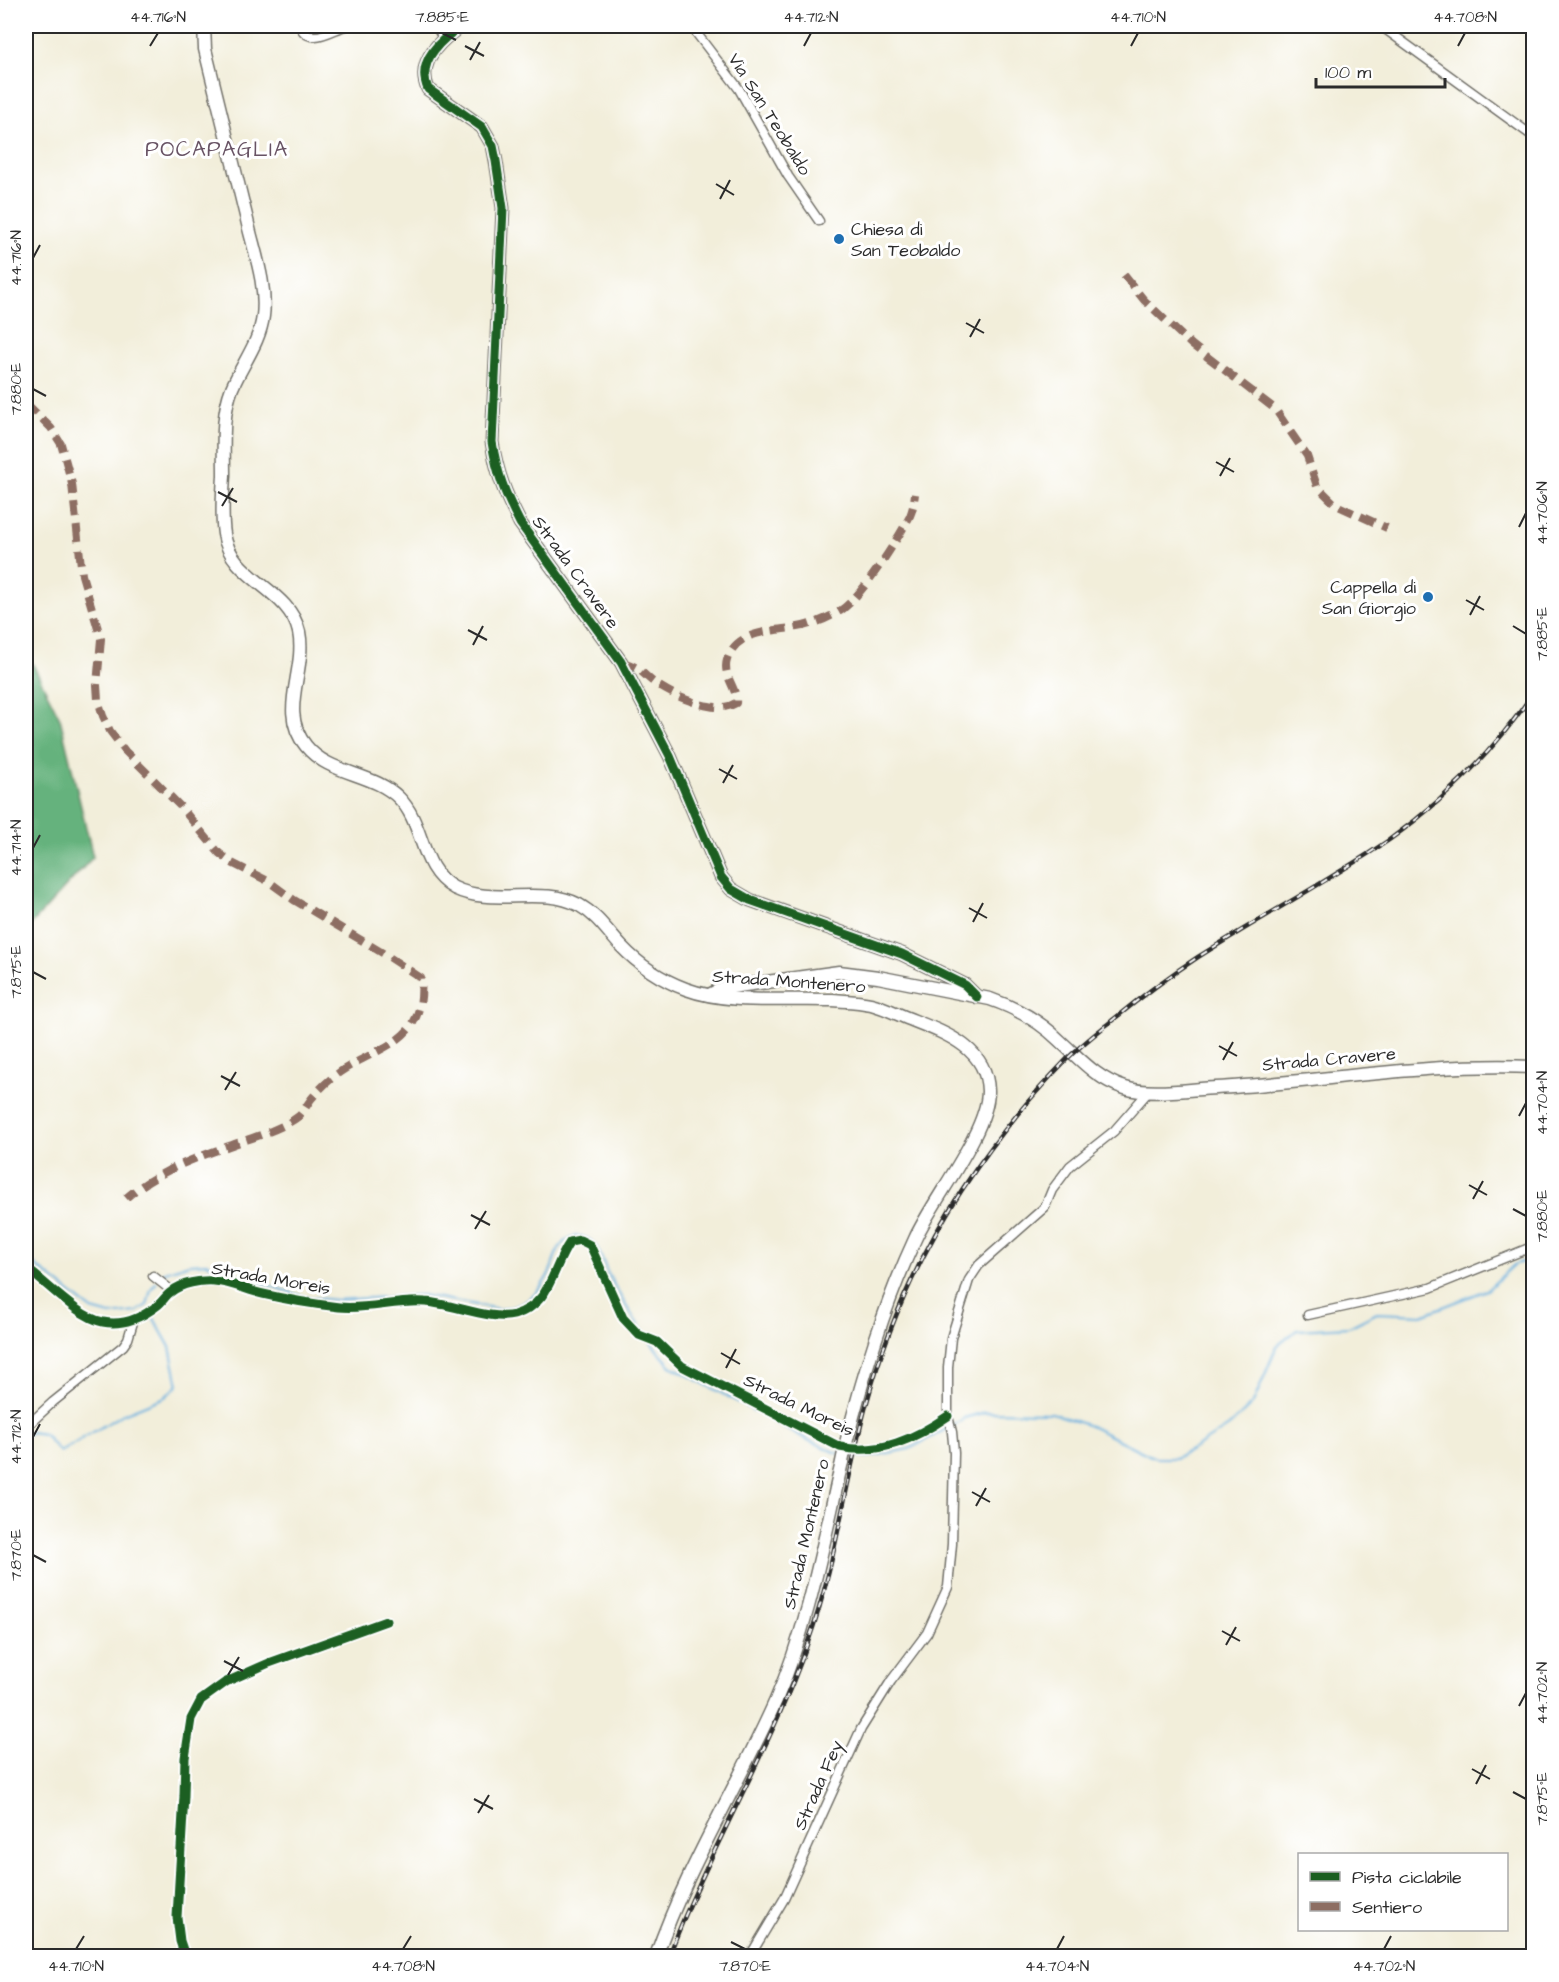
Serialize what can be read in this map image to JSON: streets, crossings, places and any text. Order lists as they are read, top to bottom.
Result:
{
  "streets": {
    "main road": ["Strada Cravere", "Strada Montenero"],
    "street": ["Via San Teobaldo", "Strada Moreis", "Strada Fey"]
  },
  "crossings": [
    ["Strada Cravere", "Strada Montenero"],
    ["Strada Moreis", "Strada Fey"]
  ],
  "districts": ["POCAPAGLIA"],
  "places": ["Chiesa di San Teobaldo", "Cappella di San Giorgio"],
  "legend": ["Pista ciclabile", "Sentiero"],
  "scale_bar": "100 m",
  "coordinates": [
    "44.716°N",
    "7.885°E",
    "44.712°N",
    "44.710°N",
    "44.708°N",
    "7.880°E",
    "44.706°N",
    "44.714°N",
    "7.875°E",
    "44.704°N",
    "7.870°E",
    "44.702°N"
  ]
}
